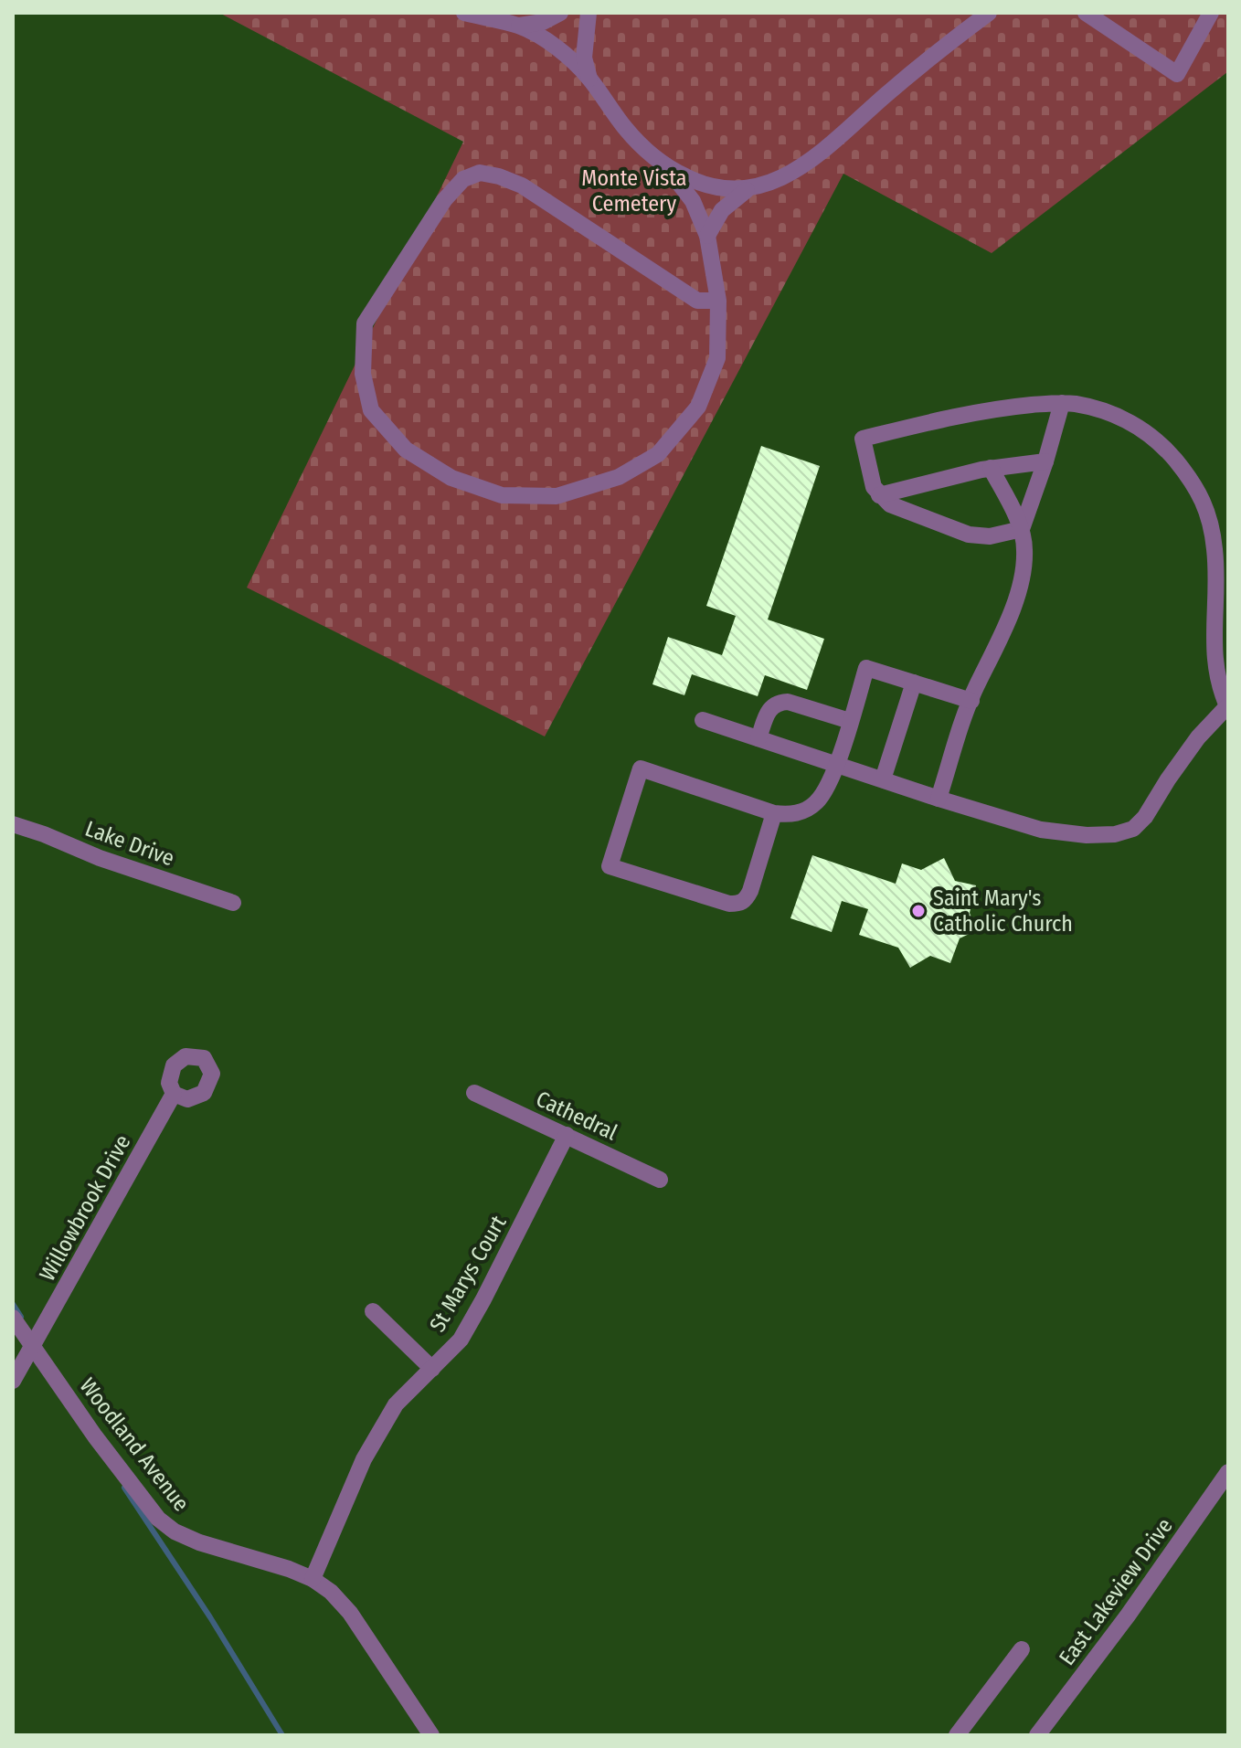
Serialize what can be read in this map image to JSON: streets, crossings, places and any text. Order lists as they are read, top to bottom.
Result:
{
  "streets": {
    "street": [
      "Lake Drive",
      "Cathedral",
      "Willowbrook Drive",
      "St Marys Court",
      "Woodland Avenue",
      "East Lakeview Drive"
    ]
  },
  "crossings": [
    ["Cathedral", "St Marys Court"],
    ["Willowbrook Drive", "Woodland Avenue"],
    ["St Marys Court", "Woodland Avenue"]
  ],
  "parks": ["Monte Vista Cemetery"],
  "places": ["Saint Mary's Catholic Church"]
}
